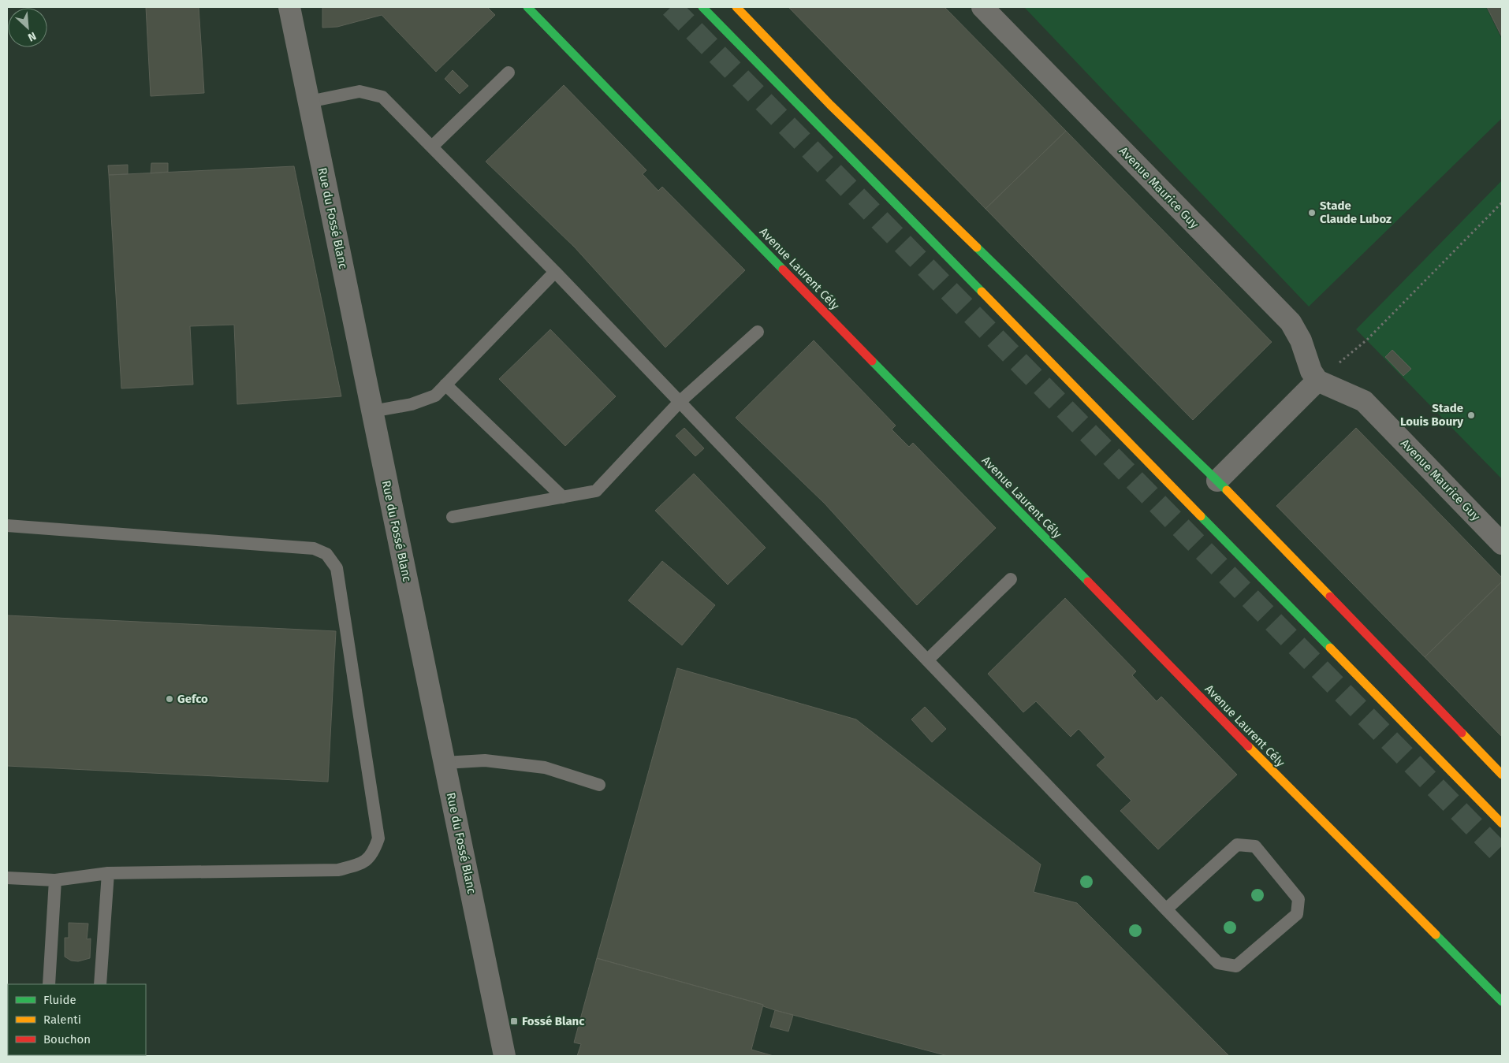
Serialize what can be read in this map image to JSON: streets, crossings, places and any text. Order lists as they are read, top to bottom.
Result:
{
  "streets": {
    "main road": ["Avenue Laurent Cély"],
    "street": ["Avenue Maurice Guy", "Rue du Fossé Blanc"]
  },
  "places": {
    "other": ["Stade Claude Luboz", "Stade Louis Boury", "Gefco"],
    "transit": ["Fossé Blanc"]
  },
  "legend": ["Fluide", "Ralenti", "Bouchon"],
  "north": "bottom right"
}
